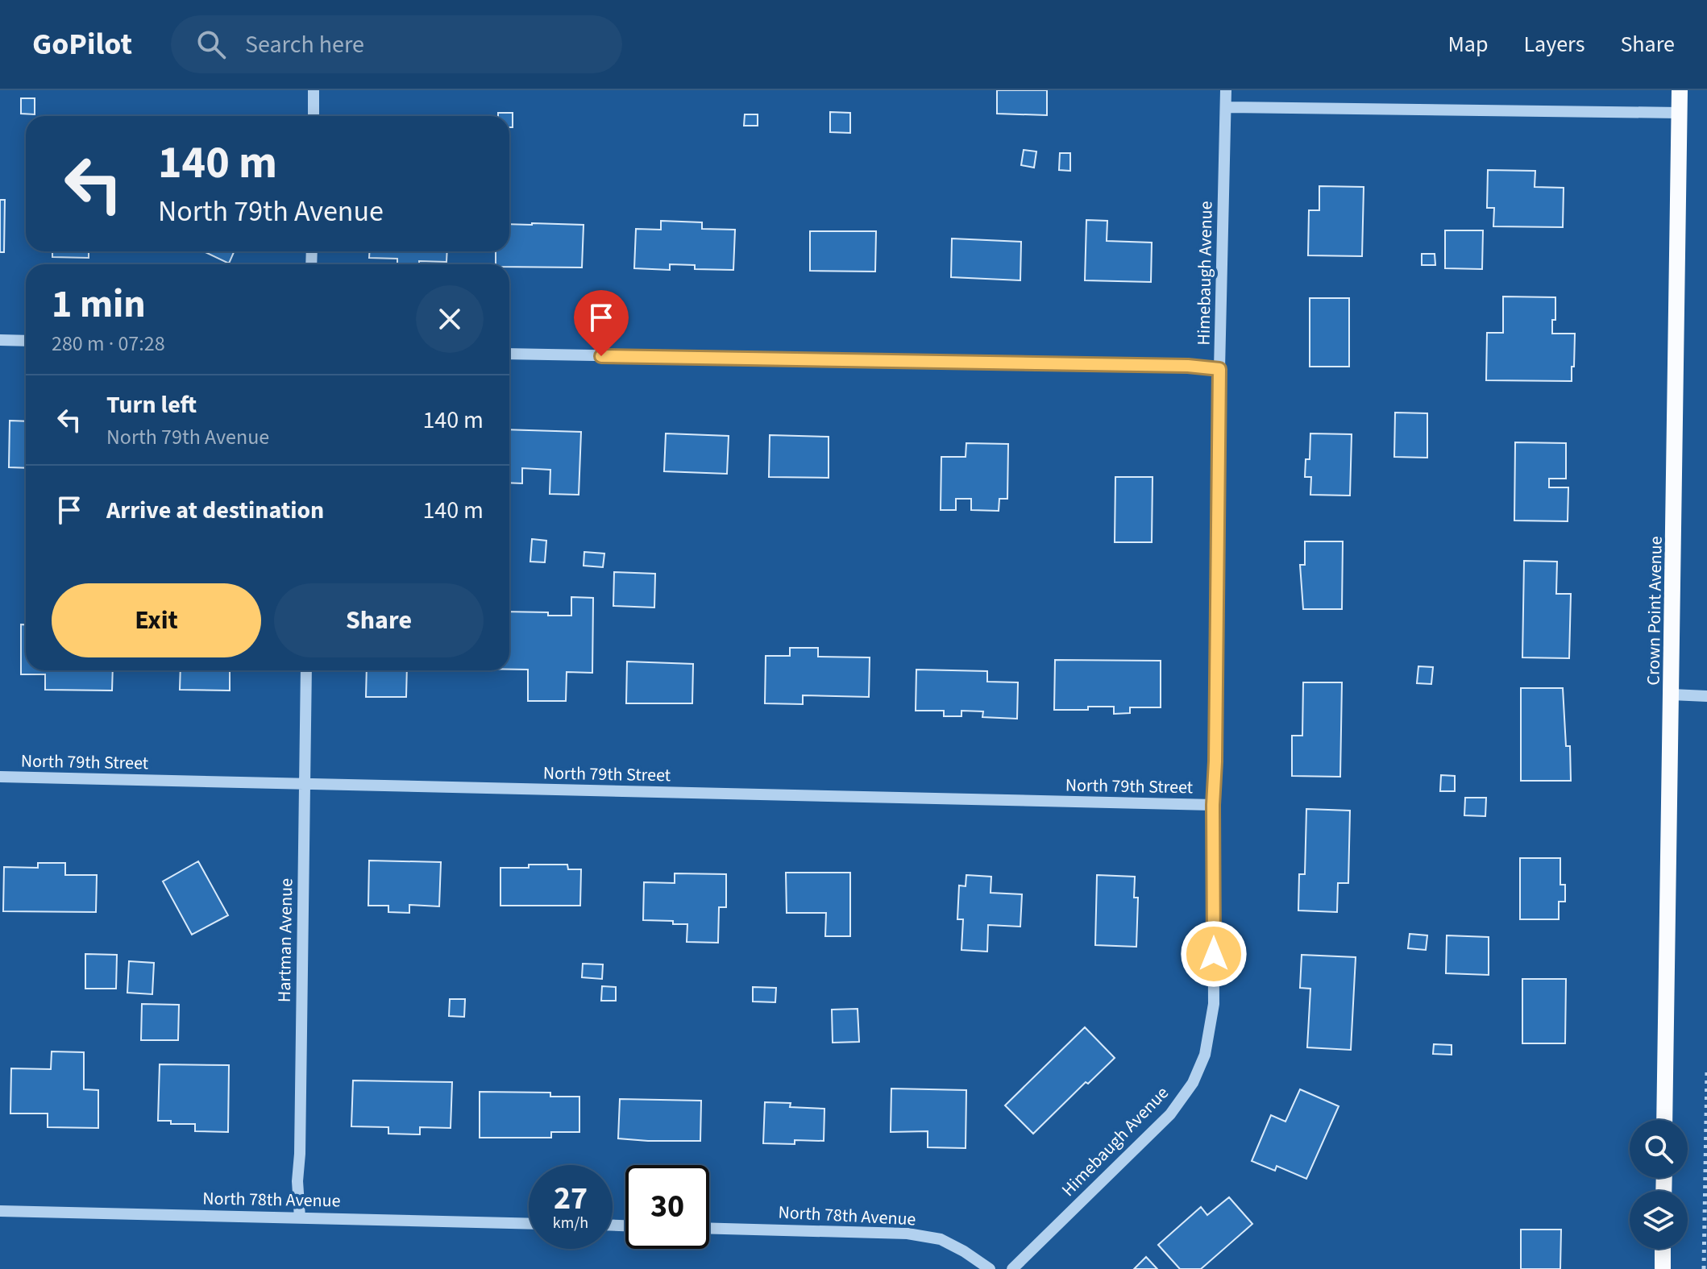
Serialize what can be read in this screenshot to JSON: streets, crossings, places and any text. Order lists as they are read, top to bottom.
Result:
{
  "streets": {
    "main road": ["Crown Point Avenue"],
    "street": [
      "Himebaugh Avenue",
      "North 79th Street",
      "Hartman Avenue",
      "North 78th Avenue"
    ]
  },
  "crossings": [
    ["Himebaugh Avenue", "North 79th Street"],
    ["North 79th Street", "Hartman Avenue"],
    ["Hartman Avenue", "North 78th Avenue"]
  ],
  "page": {
    "header": "GoPilot",
    "search": "Search here",
    "nav": ["Map", "Layers", "Share"],
    "turn": ["140 m", "North 79th Avenue"],
    "heading": ["1 min", "280 m · 07:28"],
    "list": [
      {
        "name": "Turn left",
        "note": "North 79th Avenue",
        "value": "140 m"
      },
      {
        "name": "Arrive at destination",
        "value": "140 m"
      }
    ],
    "buttons": ["Exit", "Share"],
    "speed": "27 km/h",
    "limit": "30"
  }
}
